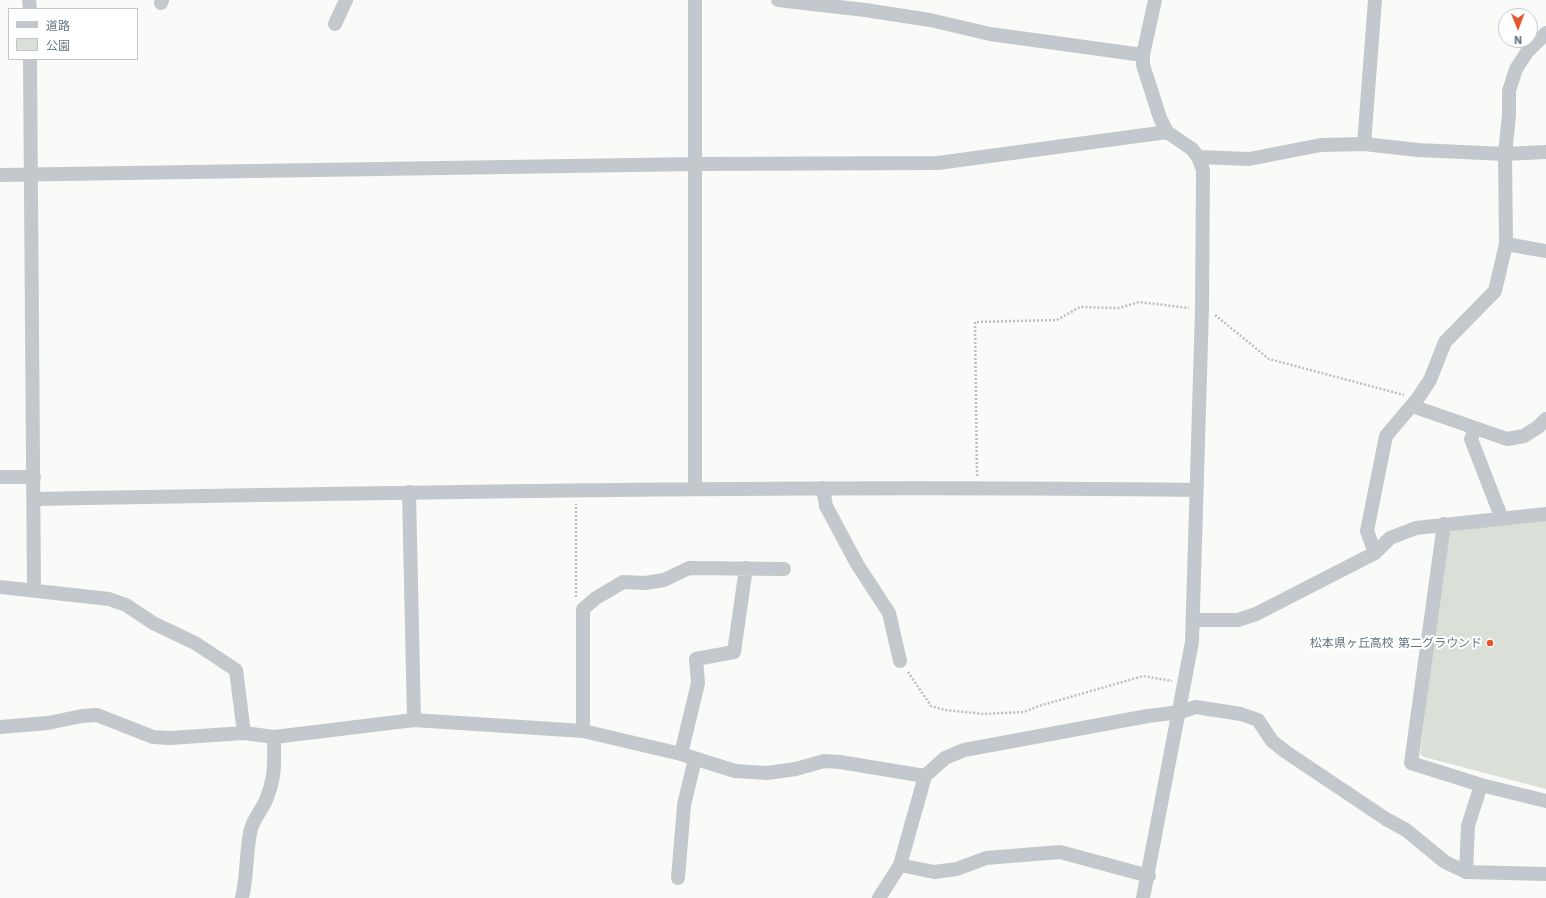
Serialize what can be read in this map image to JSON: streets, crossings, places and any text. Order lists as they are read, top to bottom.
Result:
{
  "places": ["松本県ヶ丘高校 第二グラウンド"],
  "legend": ["道路", "公園"],
  "north": "bottom"
}
